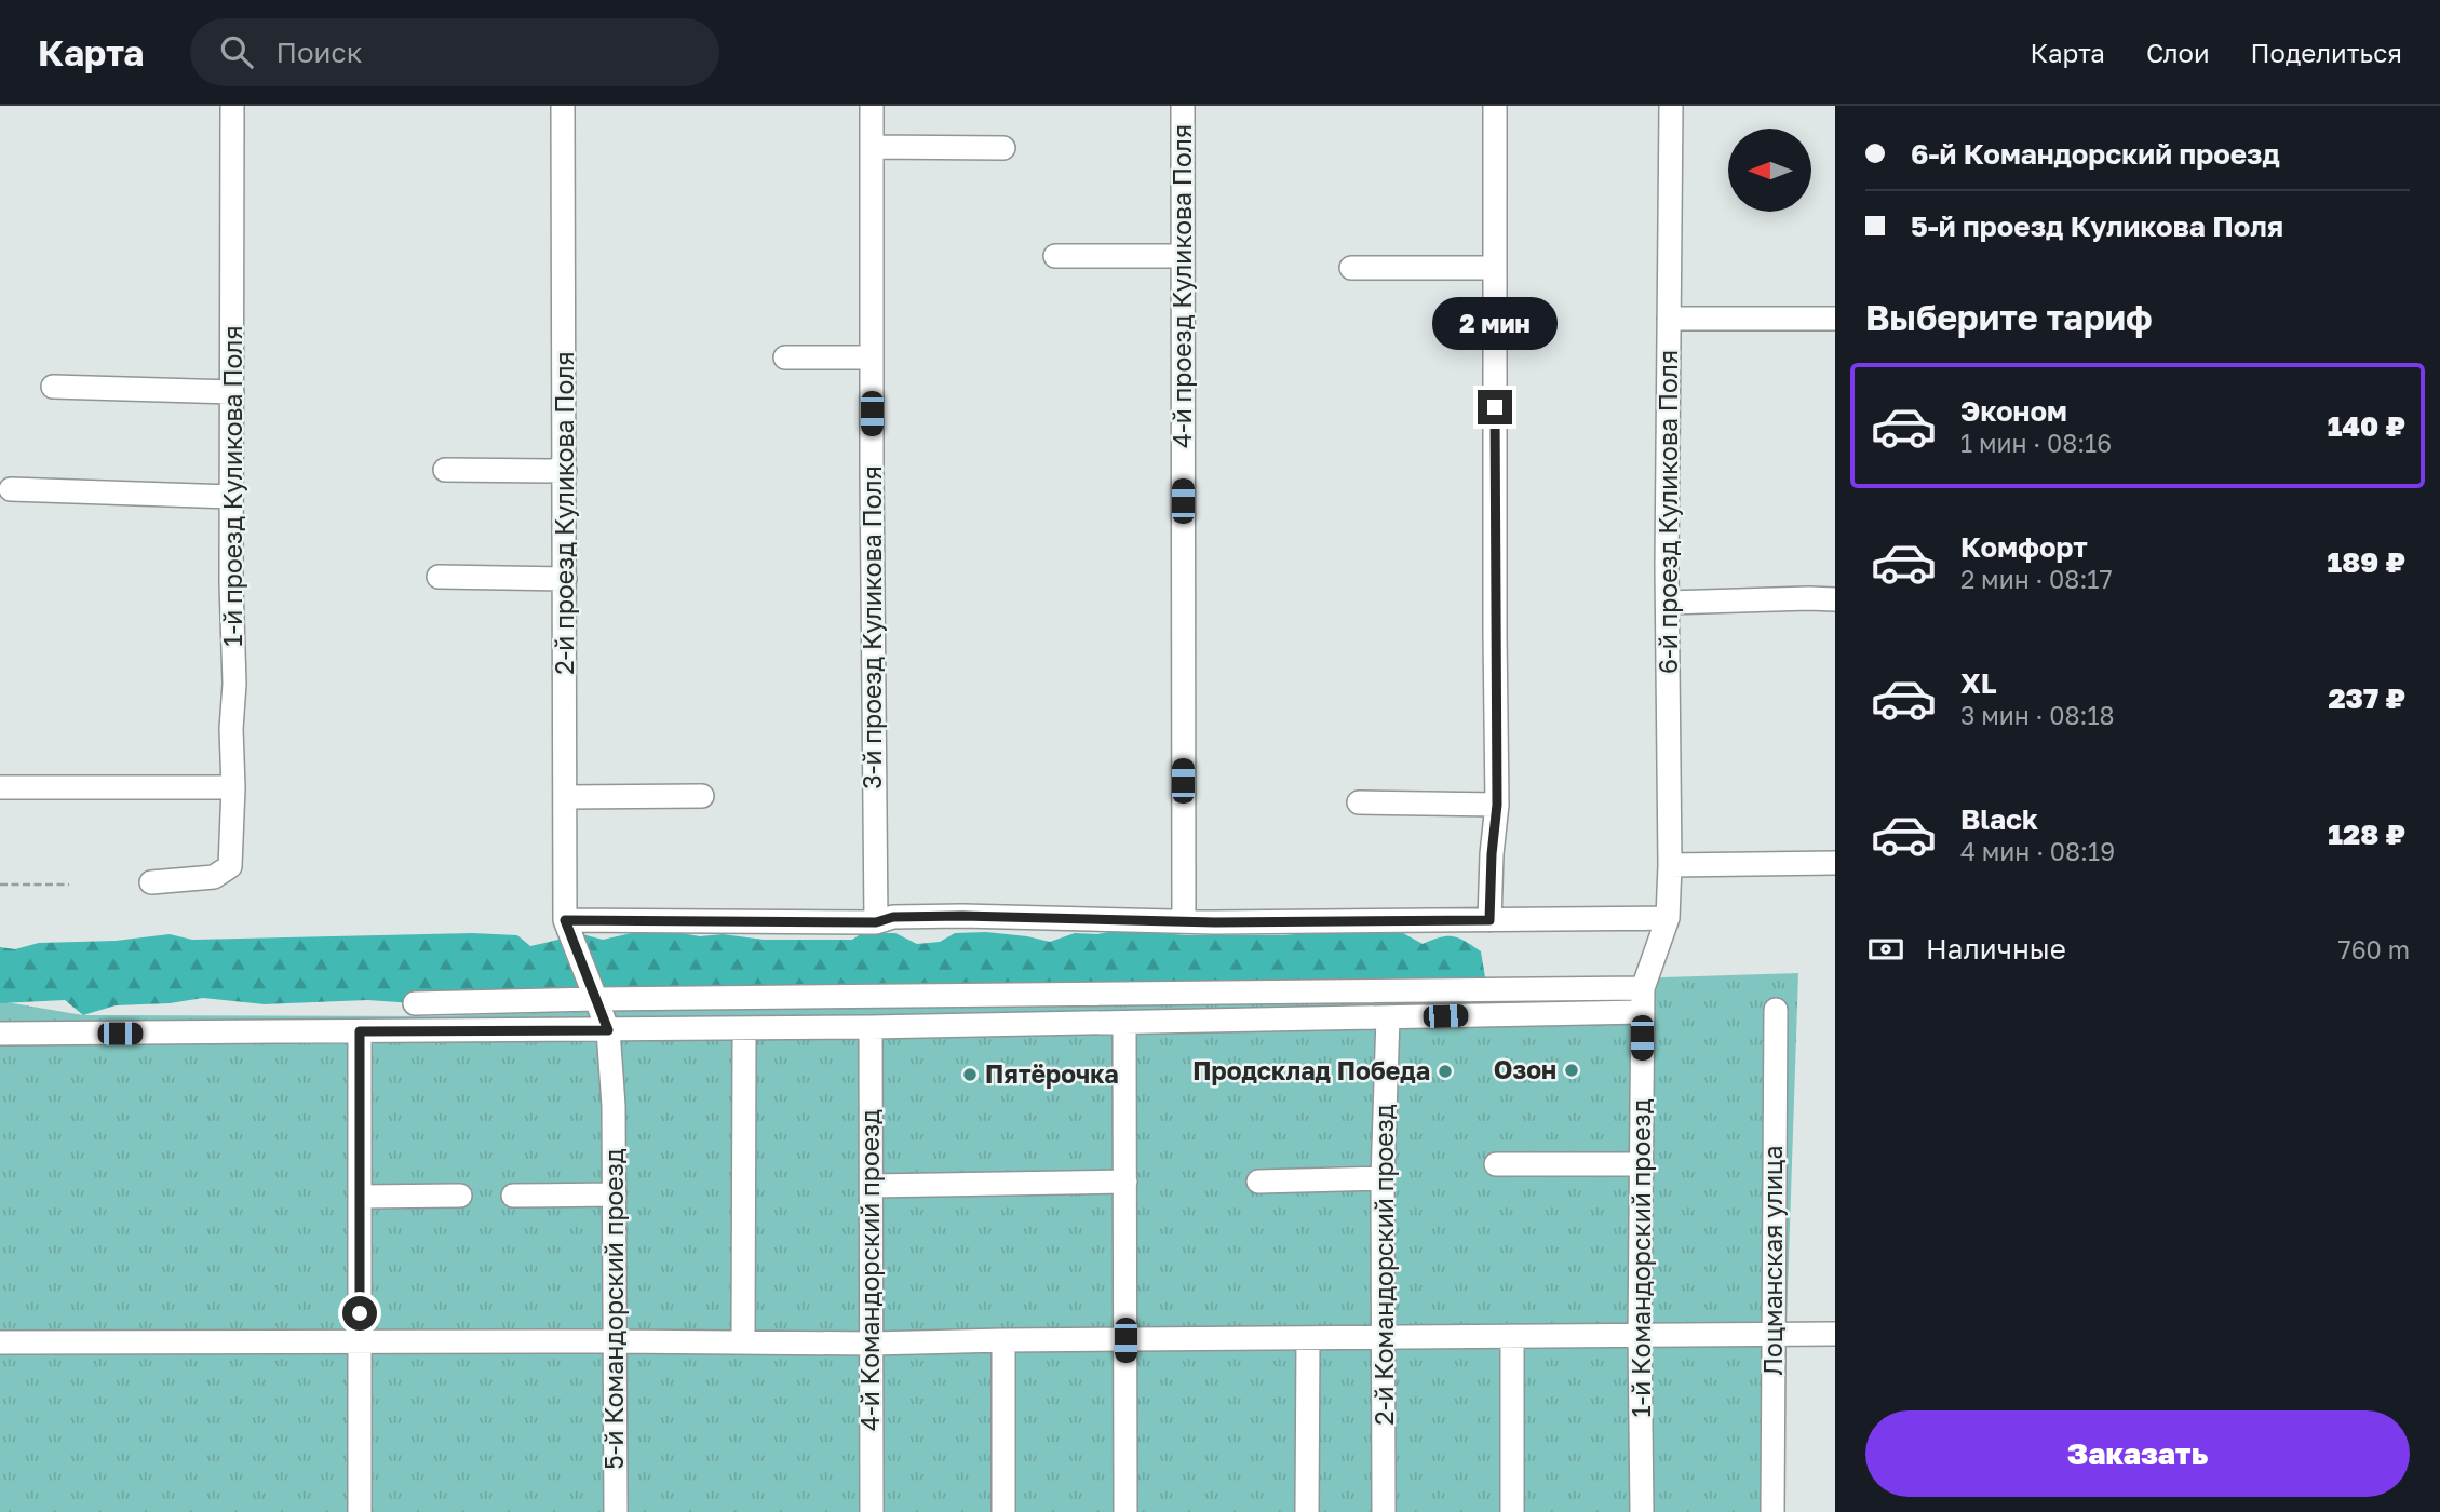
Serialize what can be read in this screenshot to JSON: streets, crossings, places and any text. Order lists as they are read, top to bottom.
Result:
{
  "streets": {
    "street": [
      "4-й проезд Куликова Поля",
      "1-й проезд Куликова Поля",
      "6-й проезд Куликова Поля",
      "2-й проезд Куликова Поля",
      "3-й проезд Куликова Поля",
      "1-й Командорский проезд",
      "Лоцманская улица",
      "2-й Командорский проезд",
      "4-й Командорский проезд",
      "5-й Командорский проезд"
    ]
  },
  "crossings": [
    ["6-й проезд Куликова Поля", "1-й Командорский проезд"],
    ["2-й проезд Куликова Поля", "5-й Командорский проезд"]
  ],
  "places": ["Озон", "Продсклад Победа", "Пятёрочка"],
  "north": "left",
  "page": {
    "header": "Карта",
    "search": "Поиск",
    "nav": ["Карта", "Слои", "Поделиться"],
    "banner": ["6-й Командорский проезд", "5-й проезд Куликова Поля"],
    "heading": "Выберите тариф",
    "bubble": "2 мин",
    "list": [
      {
        "name": "Эконом",
        "note": "1 мин · 08:16",
        "value": "140 ₽"
      },
      {
        "name": "Комфорт",
        "note": "2 мин · 08:17",
        "value": "189 ₽"
      },
      {
        "name": "XL",
        "note": "3 мин · 08:18",
        "value": "237 ₽"
      },
      {
        "name": "Black",
        "note": "4 мин · 08:19",
        "value": "128 ₽"
      }
    ],
    "pay": ["Наличные", "760 m"],
    "buttons": "Заказать"
  }
}
